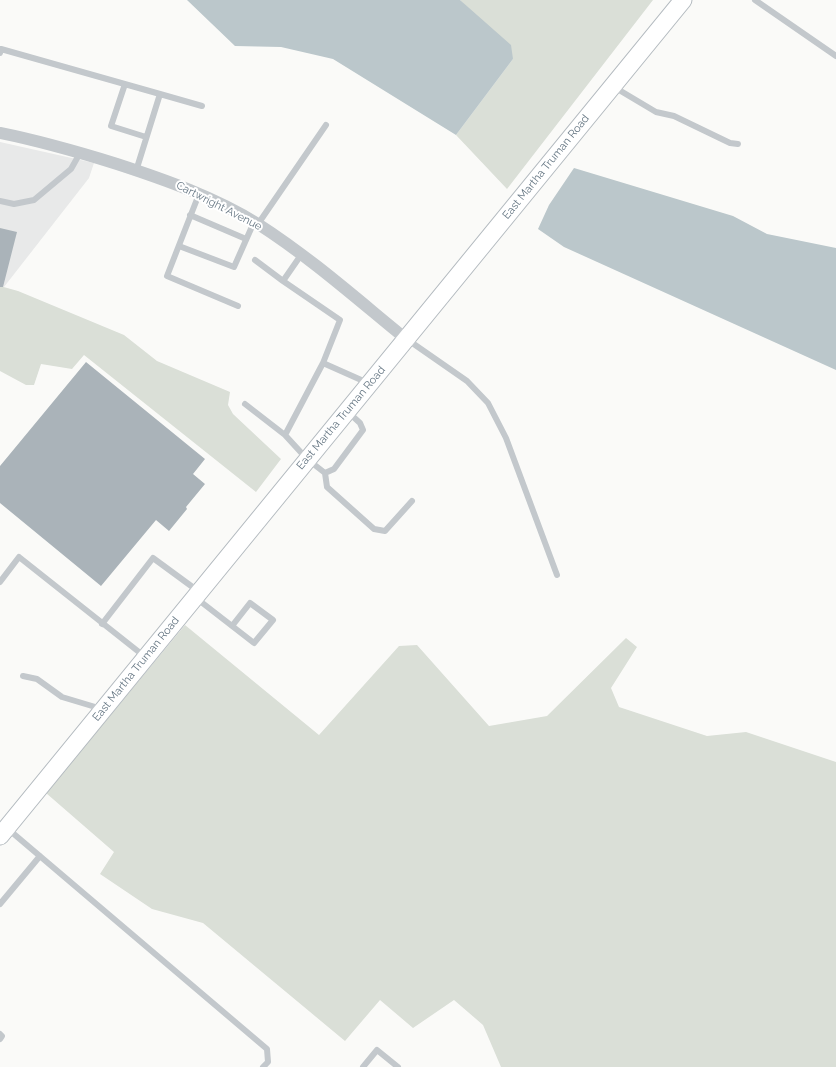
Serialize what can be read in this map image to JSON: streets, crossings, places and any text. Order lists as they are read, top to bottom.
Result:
{
  "streets": {
    "main road": ["East Martha Truman Road"],
    "street": ["Cartwright Avenue"]
  },
  "crossings": [
    ["East Martha Truman Road", "Cartwright Avenue"]
  ]
}
